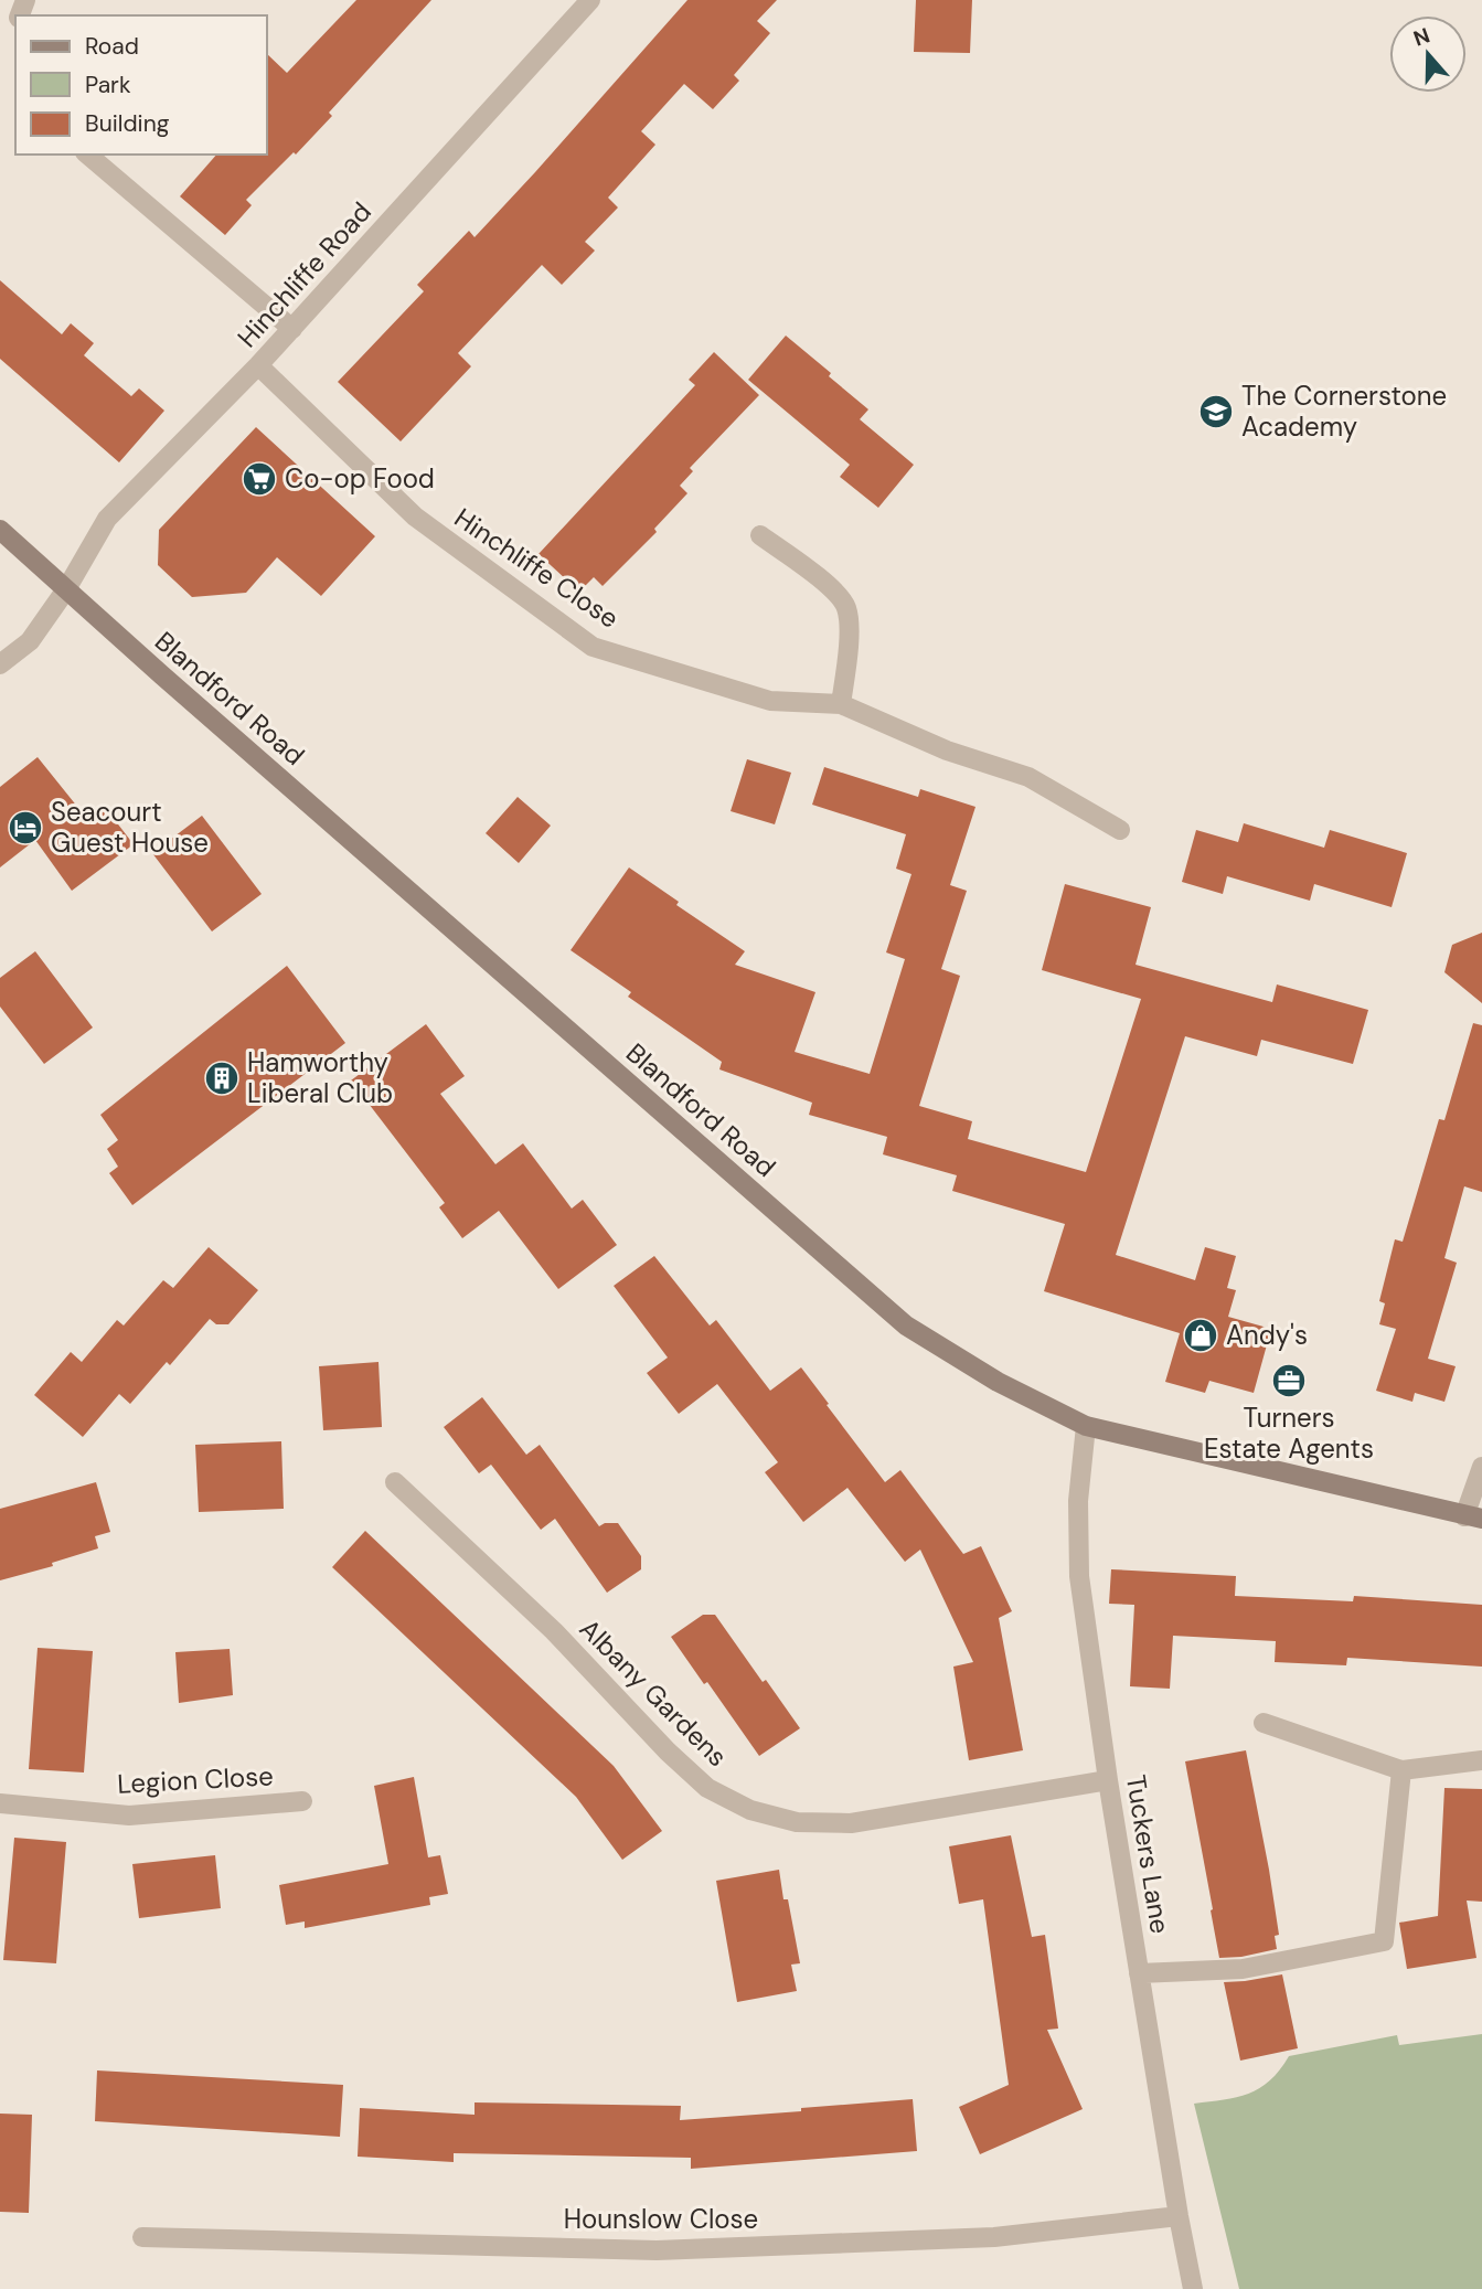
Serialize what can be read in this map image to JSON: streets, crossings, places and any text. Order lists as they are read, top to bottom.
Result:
{
  "streets": {
    "main road": ["Blandford Road"],
    "street": [
      "Hinchliffe Road",
      "Hinchliffe Close",
      "Albany Gardens",
      "Legion Close",
      "Tuckers Lane",
      "Hounslow Close"
    ]
  },
  "crossings": [
    ["Hinchliffe Road", "Hinchliffe Close"],
    ["Hinchliffe Road", "Blandford Road"],
    ["Blandford Road", "Tuckers Lane"],
    ["Albany Gardens", "Tuckers Lane"],
    ["Tuckers Lane", "Hounslow Close"]
  ],
  "places": {
    "school or university": ["The Cornerstone Academy"],
    "supermarket": ["Co-op Food"],
    "hotel": ["Seacourt Guest House"],
    "building": ["Hamworthy Liberal Club"],
    "shop": ["Andy's"],
    "office": ["Turners Estate Agents"]
  },
  "legend": ["Road", "Park", "Building"],
  "north": "top"
}
